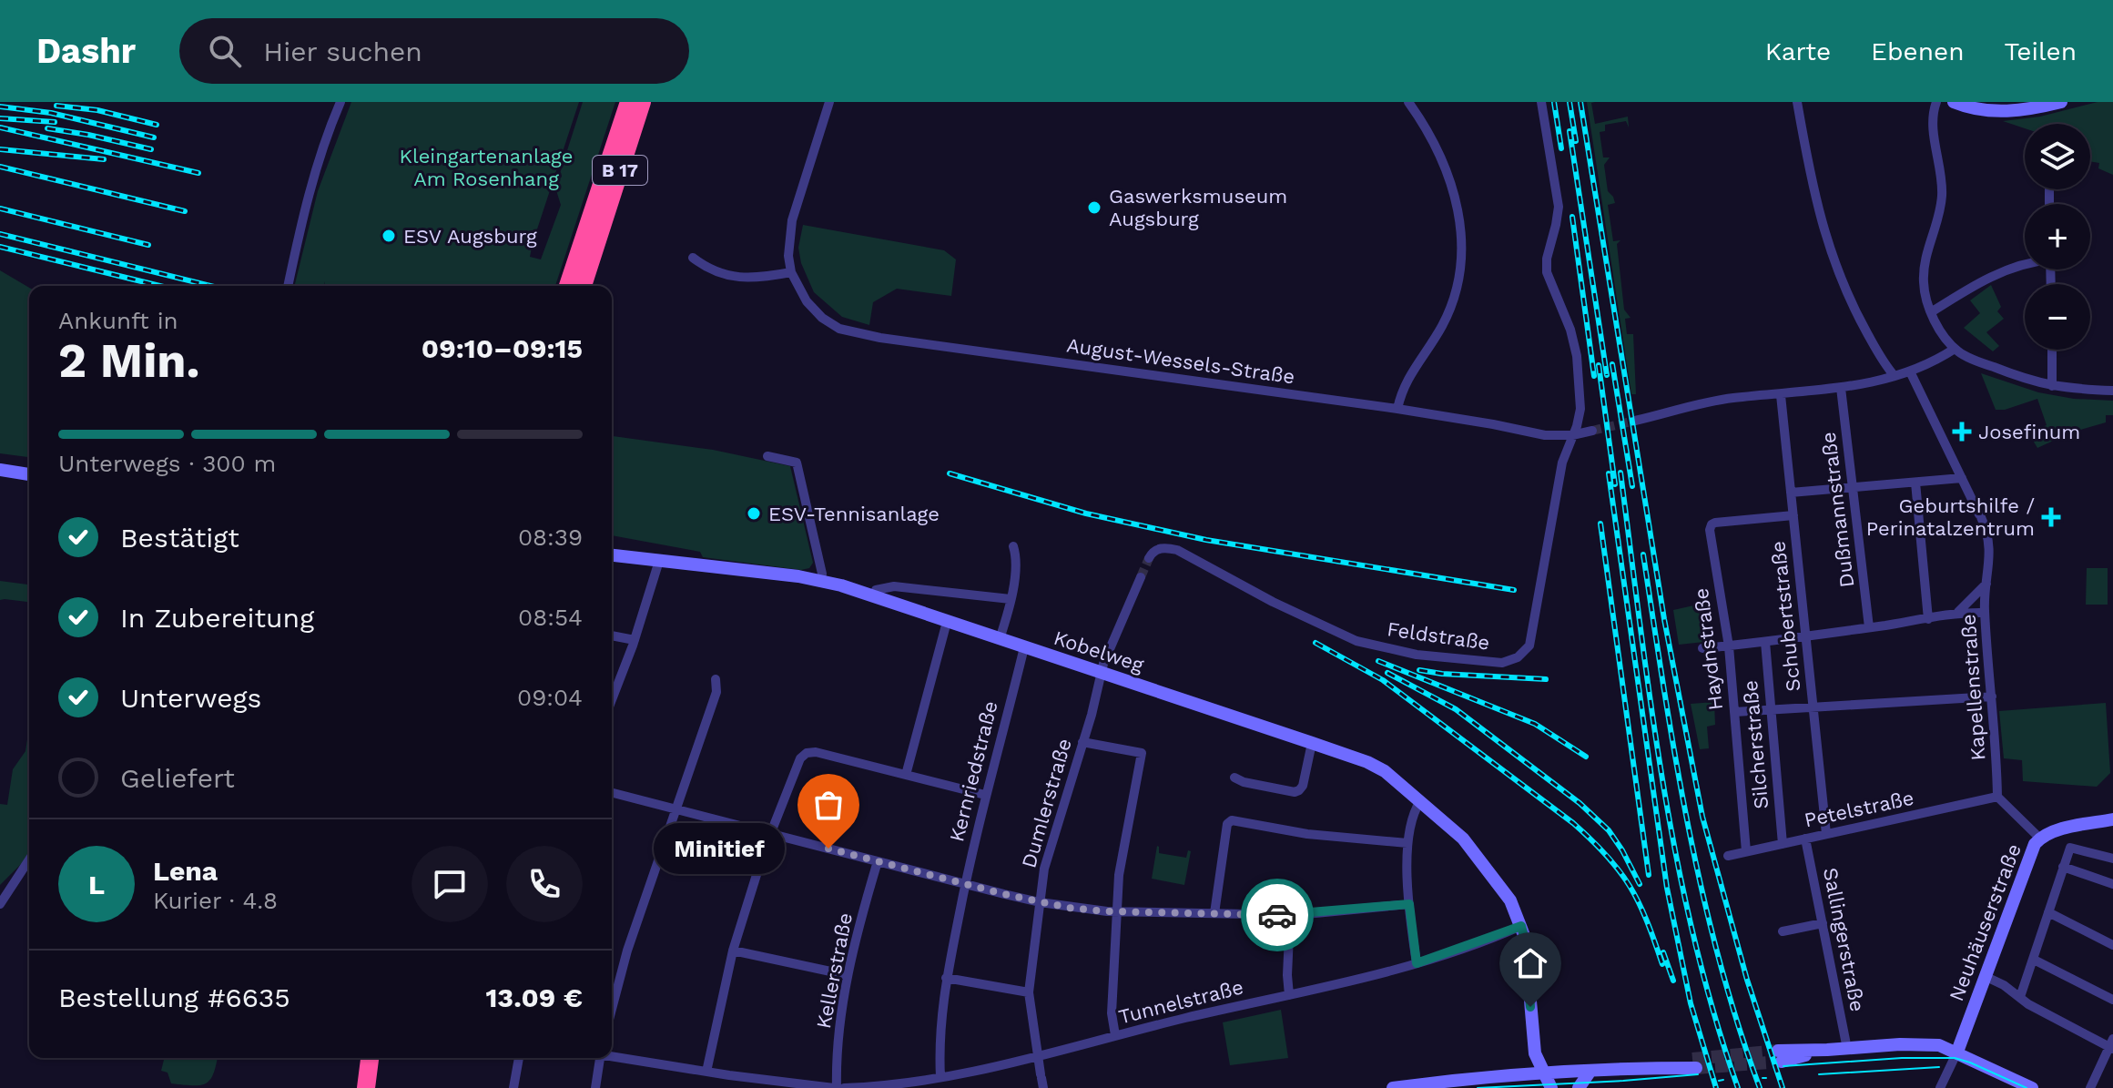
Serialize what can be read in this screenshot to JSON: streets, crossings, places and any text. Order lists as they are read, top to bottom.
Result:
{
  "streets": {
    "highway": ["B 17"],
    "street": [
      "August-Wessels-Straße",
      "Dußmannstraße",
      "Schubertstraße",
      "Feldstraße",
      "Haydnstraße",
      "Kobelweg",
      "Kapellenstraße",
      "Silcherstraße",
      "Kernriedstraße",
      "Dumlerstraße",
      "Petelstraße",
      "Neuhäuserstraße",
      "Sallingerstraße",
      "Kellerstraße",
      "Tunnelstraße"
    ]
  },
  "crossings": [
    ["August-Wessels-Straße", "Feldstraße"],
    ["Schubertstraße", "Haydnstraße"],
    ["Schubertstraße", "Petelstraße"],
    ["Haydnstraße", "Petelstraße"],
    ["Kobelweg", "Kernriedstraße"],
    ["Kobelweg", "Dumlerstraße"],
    ["Kobelweg", "Tunnelstraße"],
    ["Kapellenstraße", "Petelstraße"],
    ["Silcherstraße", "Petelstraße"],
    ["Kernriedstraße", "Tunnelstraße"],
    ["Dumlerstraße", "Tunnelstraße"],
    ["Petelstraße", "Sallingerstraße"]
  ],
  "parks": ["Kleingartenanlage Am Rosenhang"],
  "places": {
    "other": [
      "Gaswerksmuseum Augsburg",
      "ESV Augsburg",
      "ESV-Tennisanlage",
      "Minitief"
    ],
    "health": ["Josefinum", "Geburtshilfe / Perinatalzentrum"]
  },
  "page": {
    "header": "Dashr",
    "search": "Hier suchen",
    "nav": ["Karte", "Ebenen", "Teilen"],
    "map_buttons": ["+", "−"],
    "heading": ["2 Min.", "Ankunft in", "09:10–09:15"],
    "panel": [
      "Lena",
      "Kurier · 4.8",
      "Bestellung #6635",
      "13.09 €"
    ],
    "bar": "Unterwegs · 300 m",
    "list": [
      ["Bestätigt", "08:39"],
      ["In Zubereitung", "08:54"],
      ["Unterwegs", "09:04"],
      "Geliefert"
    ],
    "bubble": "Minitief",
    "round": "L"
  }
}
